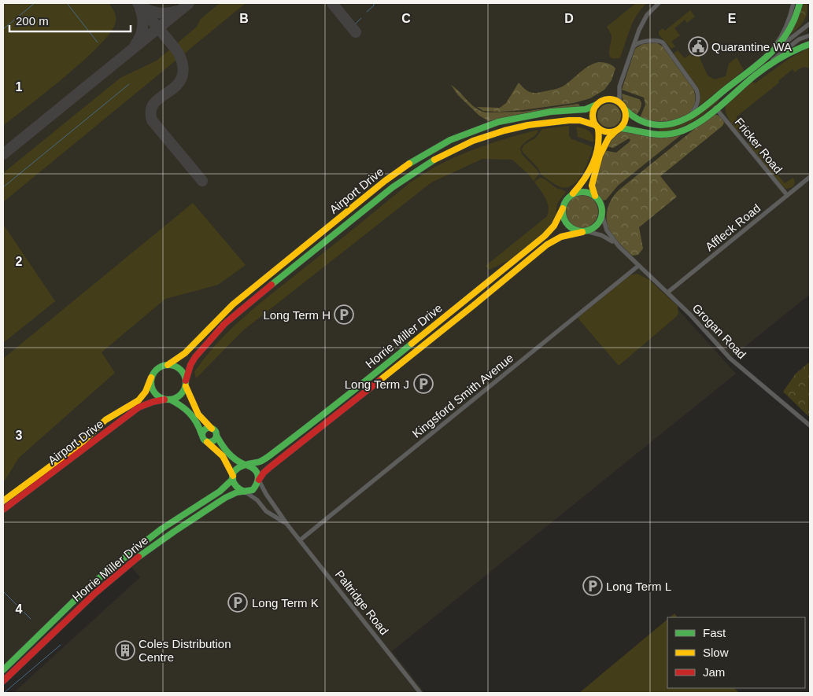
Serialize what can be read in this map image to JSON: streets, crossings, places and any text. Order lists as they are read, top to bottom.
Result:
{
  "streets": {
    "main road": ["Airport Drive", "Horrie Miller Drive"],
    "street": [
      "Fricker Road",
      "Affleck Road",
      "Grogan Road",
      "Kingsford Smith Avenue",
      "Paltridge Road"
    ]
  },
  "crossings": [
    ["Fricker Road", "Affleck Road"],
    ["Affleck Road", "Grogan Road"],
    ["Grogan Road", "Horrie Miller Drive"],
    ["Grogan Road", "Kingsford Smith Avenue"],
    ["Horrie Miller Drive", "Paltridge Road"],
    ["Kingsford Smith Avenue", "Paltridge Road"]
  ],
  "places": {
    "public building": ["Quarantine WA"],
    "parking": [
      "Long Term H",
      "Long Term J",
      "Long Term L",
      "Long Term K"
    ],
    "building": ["Coles Distribution Centre"]
  },
  "legend": ["Fast", "Slow", "Jam"],
  "scale_bar": "200 m",
  "grid": {
    "columns": [
      "B",
      "C",
      "D",
      "E"
    ],
    "rows": [
      "1",
      "2",
      "3",
      "4"
    ]
  }
}
